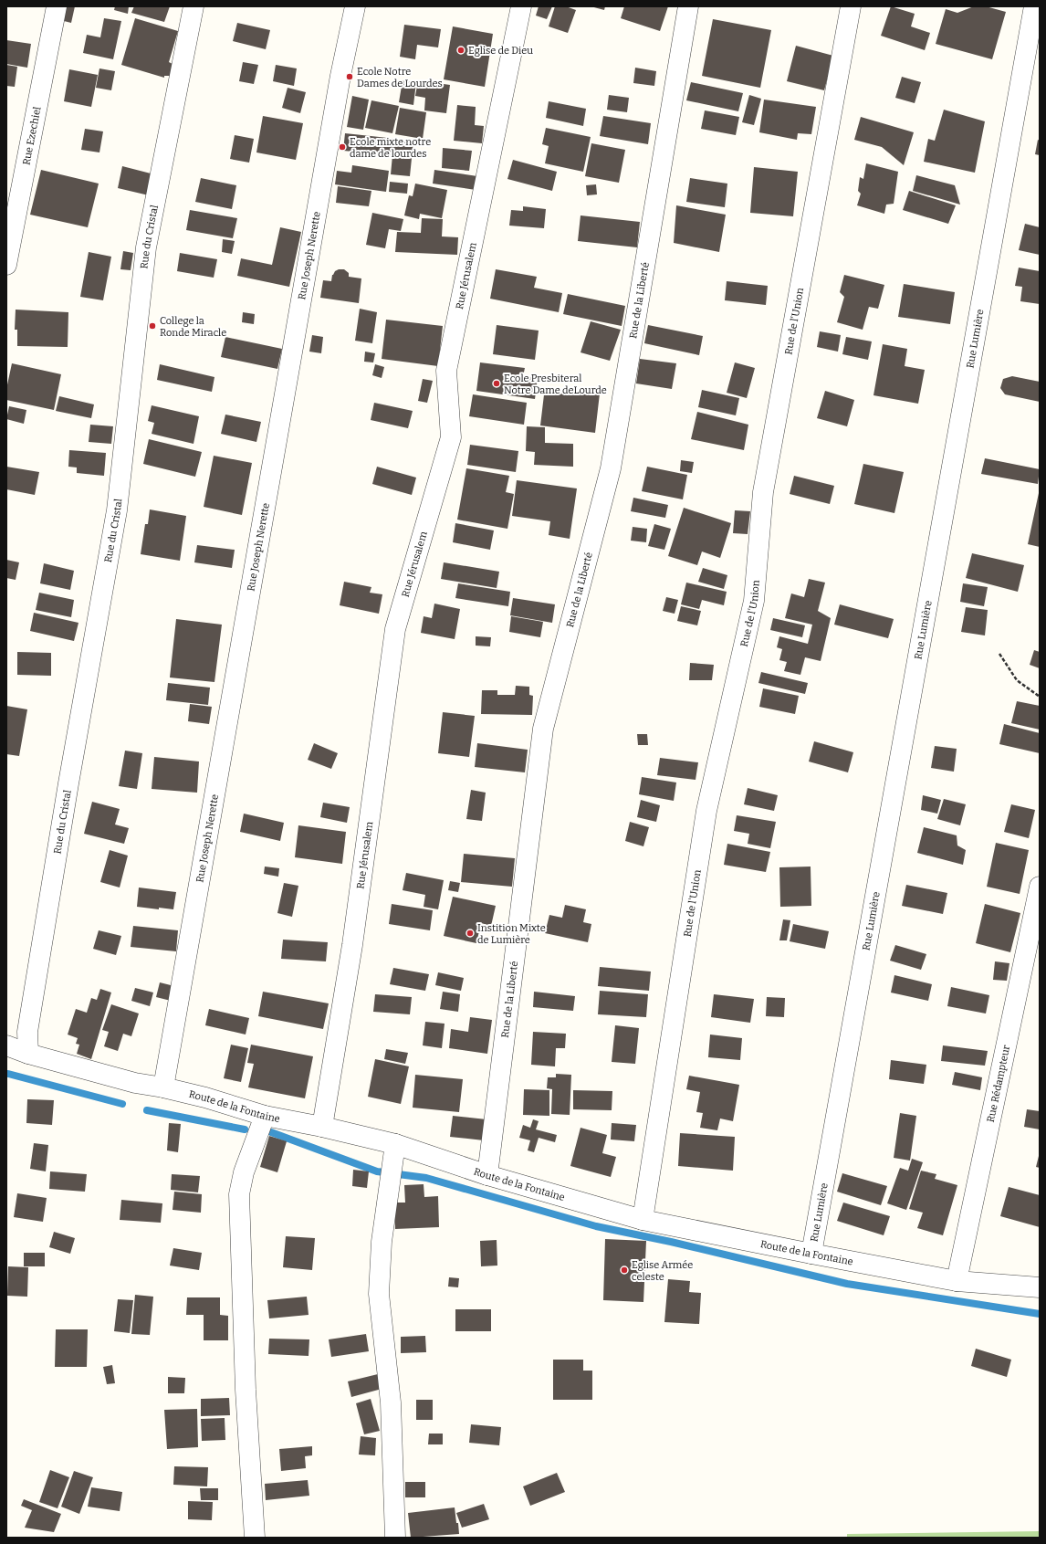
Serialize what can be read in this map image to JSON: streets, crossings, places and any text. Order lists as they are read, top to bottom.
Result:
{
  "streets": {
    "street": [
      "Rue Ezechiel",
      "Rue du Cristal",
      "Rue Joseph Nerette",
      "Rue Jérusalem",
      "Rue de la Liberté",
      "Rue de l'Union",
      "Rue Lumière",
      "Rue Rédampteur",
      "Route de la Fontaine"
    ]
  },
  "crossings": [
    ["Rue du Cristal", "Route de la Fontaine"],
    ["Rue Joseph Nerette", "Route de la Fontaine"],
    ["Rue Jérusalem", "Route de la Fontaine"],
    ["Rue de la Liberté", "Route de la Fontaine"],
    ["Rue de l'Union", "Route de la Fontaine"],
    ["Rue Lumière", "Route de la Fontaine"],
    ["Rue Rédampteur", "Route de la Fontaine"]
  ],
  "places": [
    "Eglise de Dieu",
    "Ecole Notre Dames de Lourdes",
    "Ecole mixte notre dame de lourdes",
    "College la Ronde Miracle",
    "Ecole Presbiteral Notre Dame deLourde",
    "Instition Mixte de Lumière",
    "Eglise Armée celeste"
  ]
}
